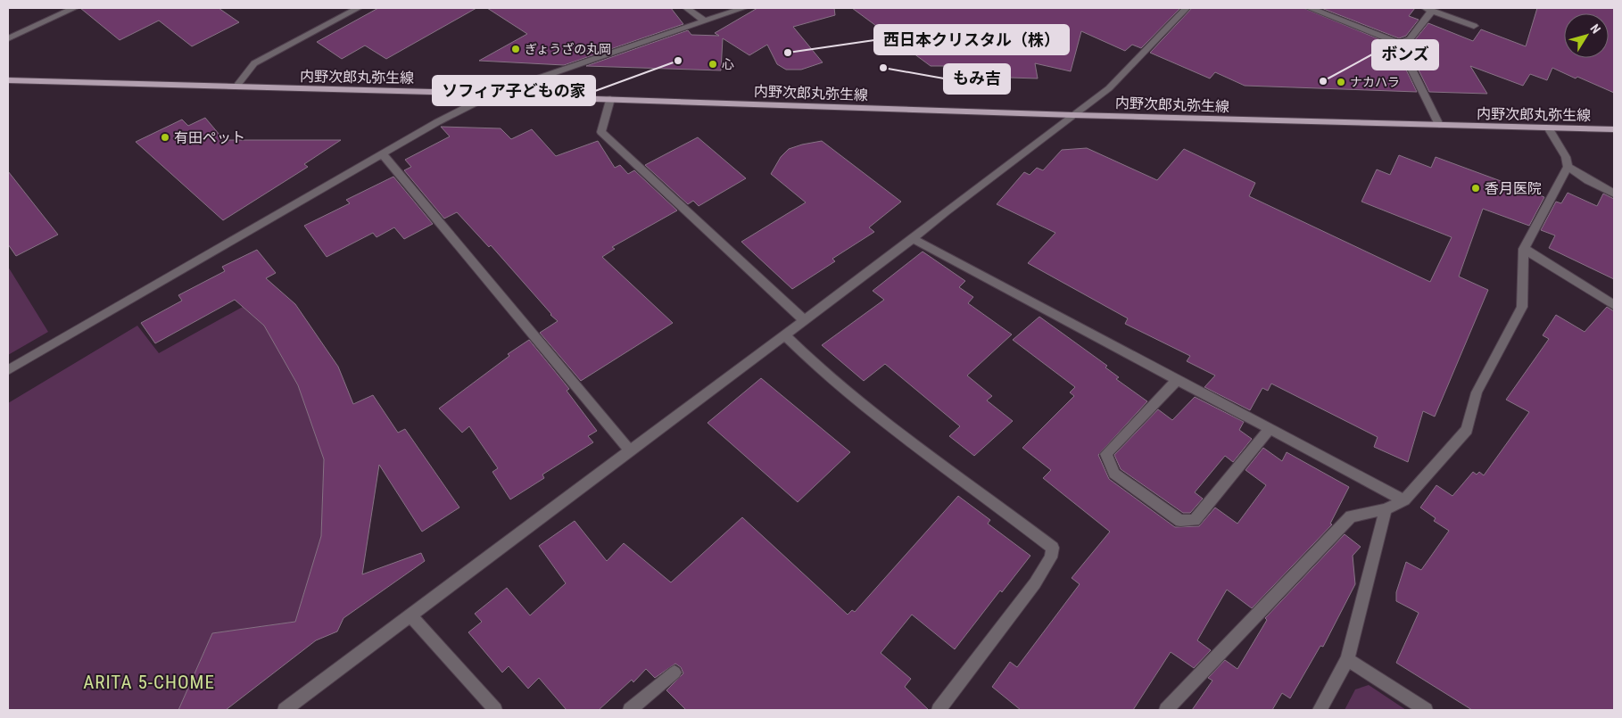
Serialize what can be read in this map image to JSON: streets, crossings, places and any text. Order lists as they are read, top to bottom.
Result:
{
  "streets": {
    "main road": ["内野次郎丸弥生線"]
  },
  "districts": ["ARITA 5-CHOME"],
  "places": [
    "ぎょうざの丸岡",
    "西日本クリスタル（株）",
    "ソフィア子どもの家",
    "心",
    "もみ吉",
    "ボンズ",
    "ナカハラ",
    "有田ペット",
    "香月医院"
  ],
  "north": "top right"
}
